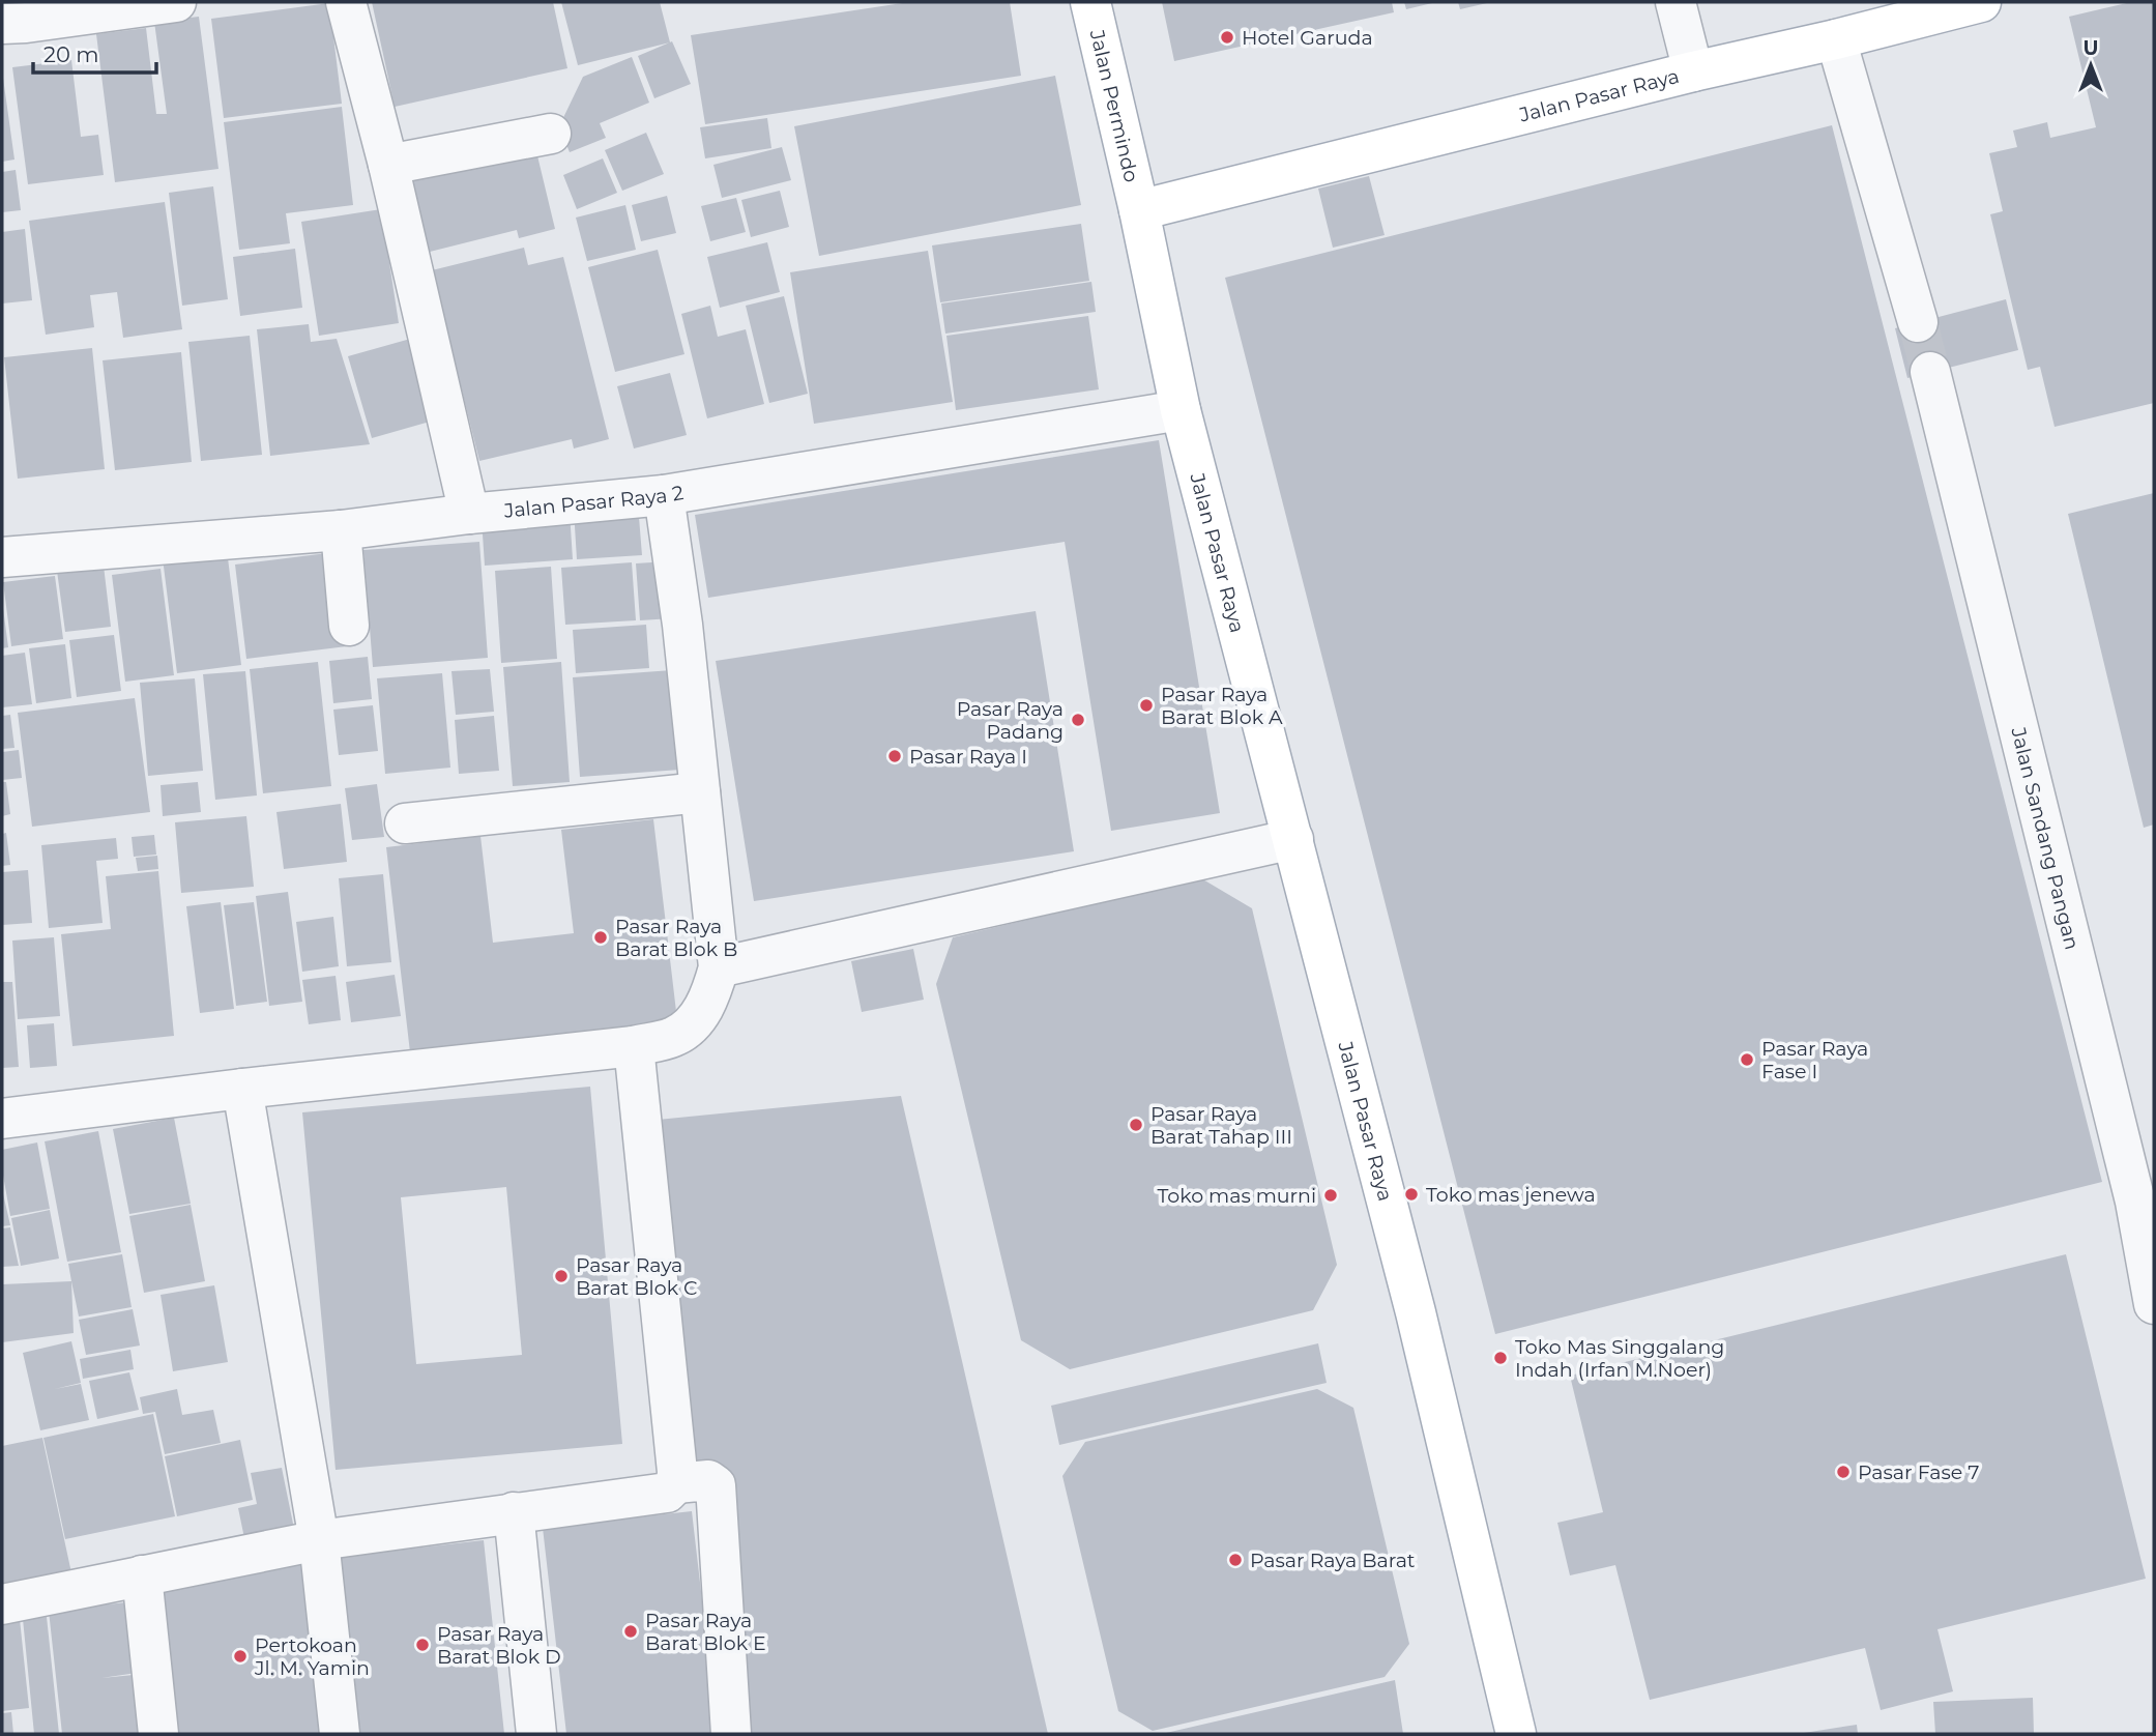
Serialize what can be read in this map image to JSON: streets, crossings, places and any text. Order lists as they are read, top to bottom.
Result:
{
  "streets": {
    "main road": ["Jalan Pasar Raya", "Jalan Permindo"],
    "street": ["Jalan Pasar Raya 2", "Jalan Sandang Pangan"]
  },
  "crossings": [
    ["Jalan Pasar Raya", "Jalan Permindo"],
    ["Jalan Pasar Raya", "Jalan Pasar Raya 2"]
  ],
  "places": [
    "Hotel Garuda",
    "Pasar Raya Barat Blok A",
    "Pasar Raya Padang",
    "Pasar Raya I",
    "Pasar Raya Barat Blok B",
    "Pasar Raya Fase I",
    "Pasar Raya Barat Tahap III",
    "Toko mas jenewa",
    "Toko mas murni",
    "Pasar Raya Barat Blok C",
    "Toko Mas Singgalang Indah (Irfan M.Noer)",
    "Pasar Fase 7",
    "Pasar Raya Barat",
    "Pasar Raya Barat Blok E",
    "Pasar Raya Barat Blok D",
    "Pertokoan Jl. M. Yamin"
  ],
  "scale_bar": "20 m",
  "north": "top"
}
